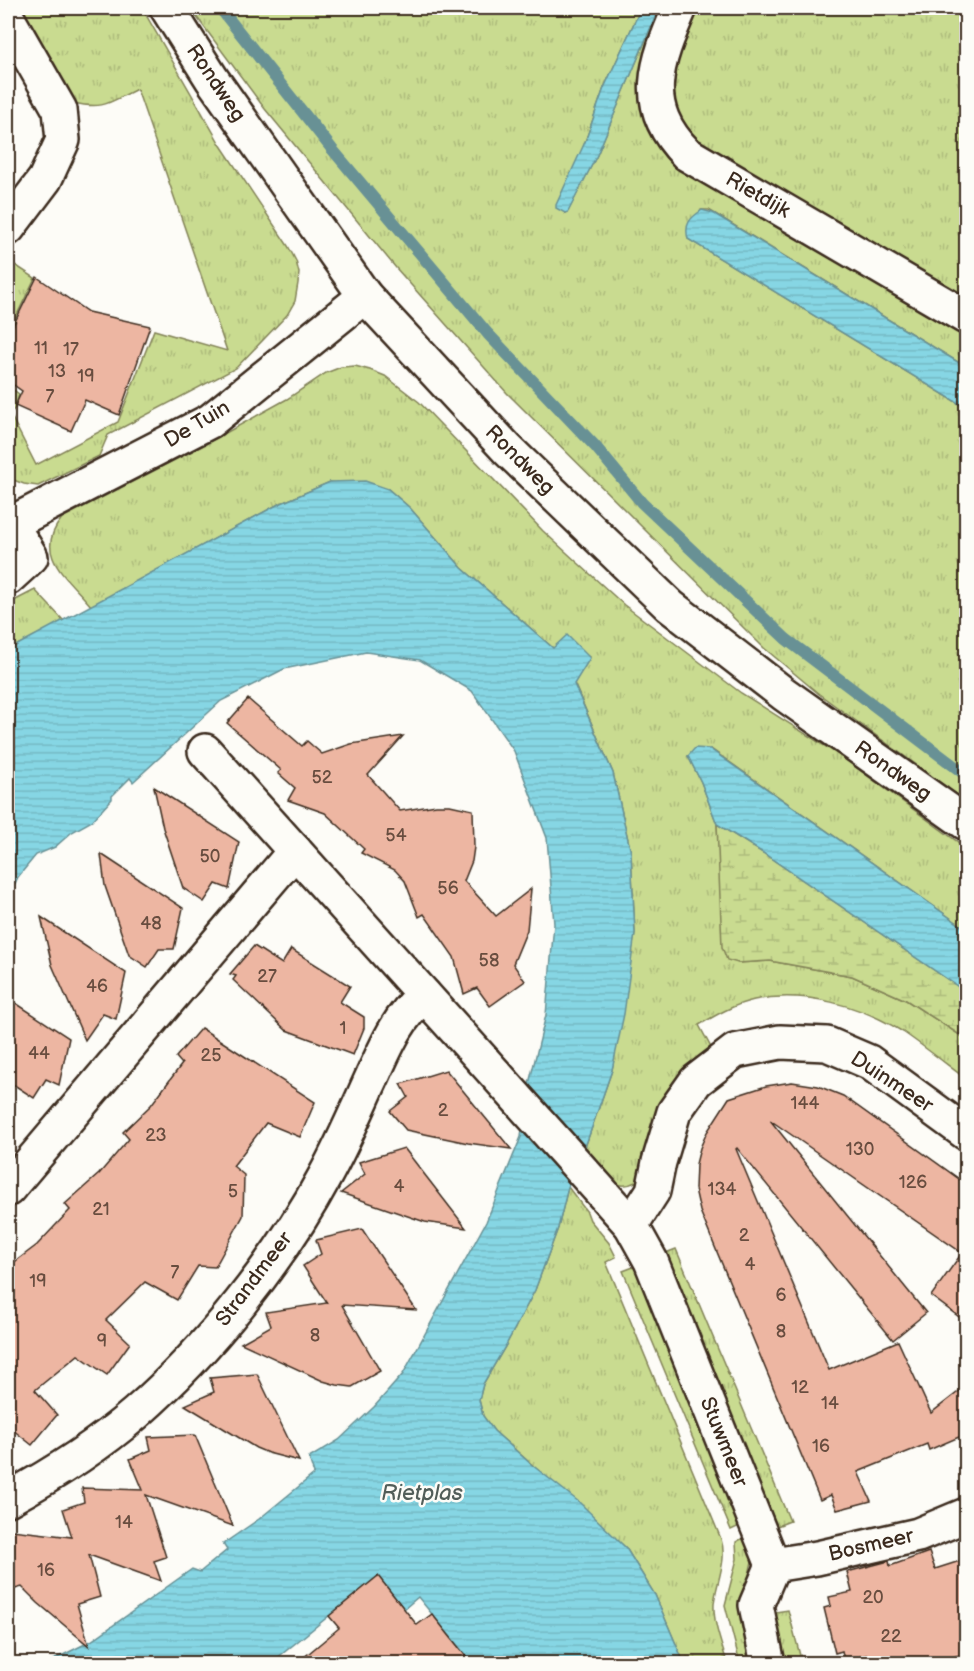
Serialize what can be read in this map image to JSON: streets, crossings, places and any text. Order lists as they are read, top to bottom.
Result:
{
  "streets": {
    "street": [
      "Rondweg",
      "Rietdijk",
      "De Tuin",
      "Duinmeer",
      "Strandmeer",
      "Stuwmeer",
      "Bosmeer"
    ]
  },
  "crossings": [
    ["Rondweg", "De Tuin"],
    ["Duinmeer", "Stuwmeer"],
    ["Stuwmeer", "Bosmeer"]
  ],
  "water": ["Rietplas"],
  "house_numbers": [
    "11",
    "17",
    "13",
    "19",
    "7",
    "52",
    "54",
    "50",
    "56",
    "48",
    "58",
    "27",
    "46",
    "1",
    "44",
    "25",
    "144",
    "2",
    "23",
    "130",
    "126",
    "4",
    "134",
    "5",
    "21",
    "2",
    "4",
    "7",
    "19",
    "6",
    "8",
    "8",
    "9",
    "12",
    "14",
    "16",
    "14",
    "16",
    "20",
    "22"
  ]
}
